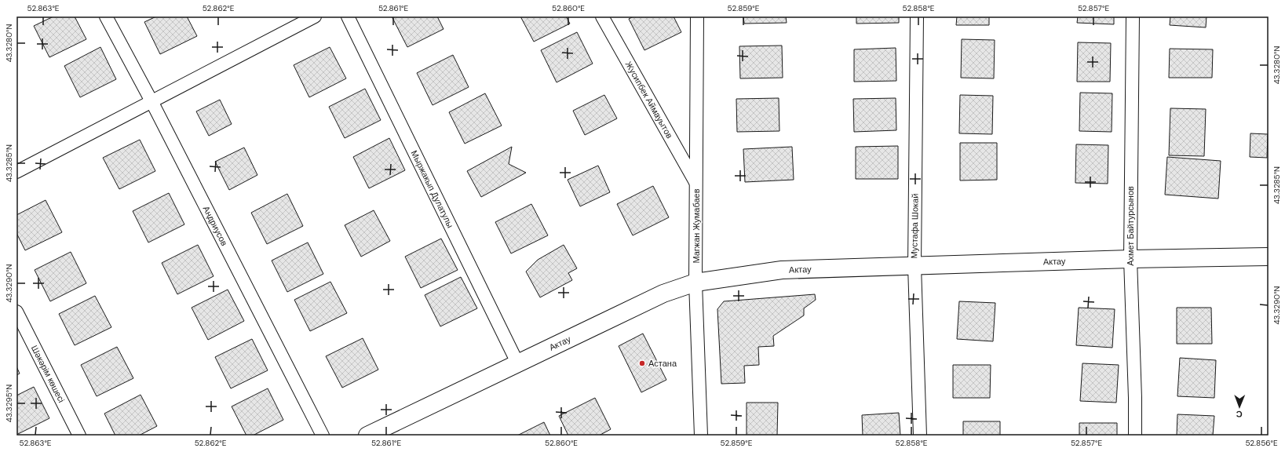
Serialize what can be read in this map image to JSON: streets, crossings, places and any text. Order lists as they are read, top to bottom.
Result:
{
  "streets": {
    "street": [
      "Жусипбек Аймауытов",
      "Мыржакып Дулатулы",
      "Андриусов",
      "Магжан Жумабаев",
      "Мустафа Шокай",
      "Ахмет Байтурсынов",
      "Актау",
      "Шәкәрім көшесі"
    ]
  },
  "crossings": [
    ["Жусипбек Аймауытов", "Магжан Жумабаев"],
    ["Мыржакып Дулатулы", "Актау"],
    ["Магжан Жумабаев", "Актау"],
    ["Мустафа Шокай", "Актау"],
    ["Ахмет Байтурсынов", "Актау"]
  ],
  "places": ["Астана"],
  "north": "bottom",
  "coordinates": [
    "52.863°E",
    "52.862°E",
    "52.861°E",
    "52.860°E",
    "52.859°E",
    "52.858°E",
    "52.857°E",
    "43.3280°N",
    "43.3285°N",
    "43.3290°N",
    "43.3295°N",
    "52.856°E"
  ]
}
